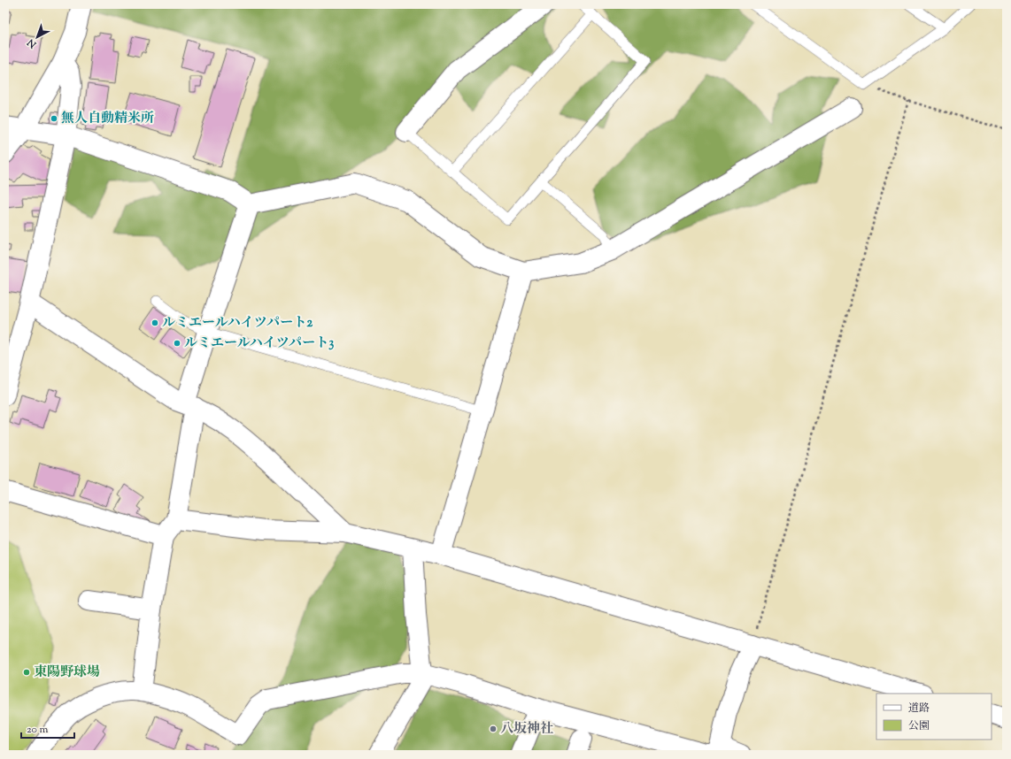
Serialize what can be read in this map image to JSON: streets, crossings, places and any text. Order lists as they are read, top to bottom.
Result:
{
  "places": [
    "無人自動精米所",
    "ルミエールハイツパート2",
    "ルミエールハイツパート3",
    "東陽野球場",
    "八坂神社"
  ],
  "legend": ["道路", "公園"],
  "scale_bar": "20 m",
  "north": "bottom left"
}
